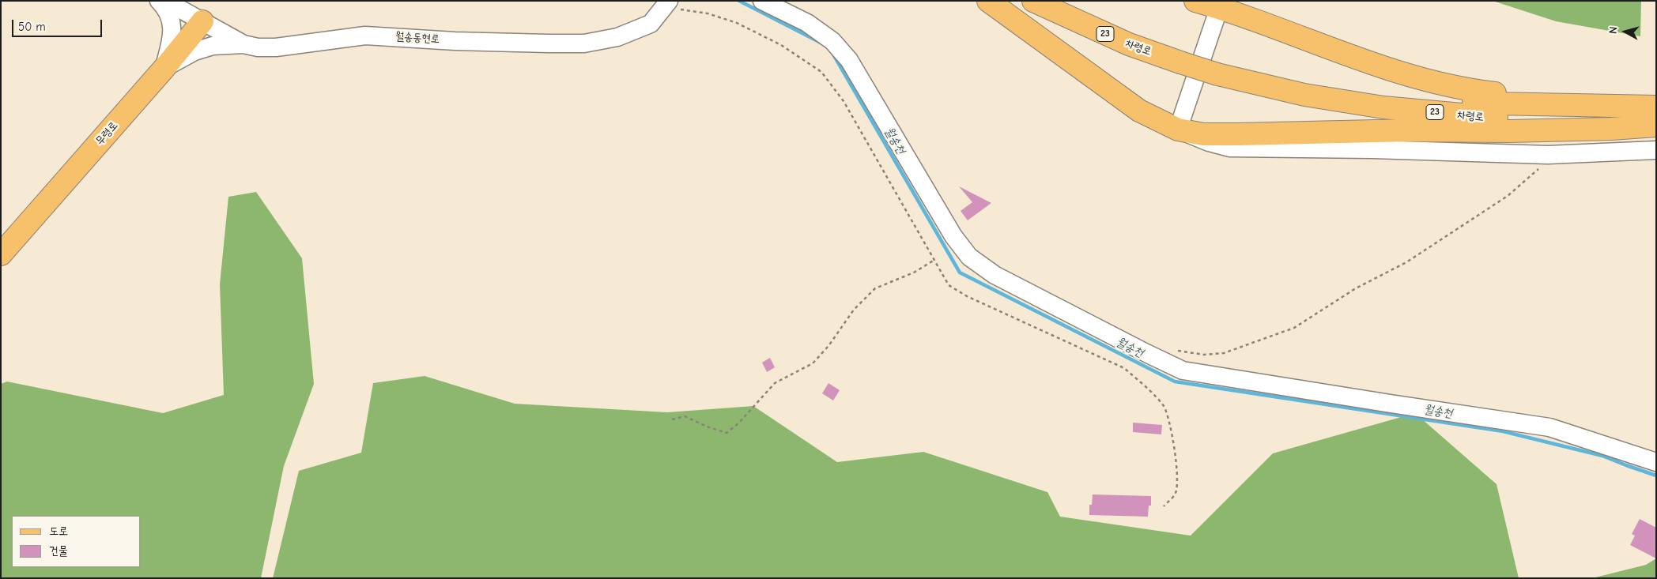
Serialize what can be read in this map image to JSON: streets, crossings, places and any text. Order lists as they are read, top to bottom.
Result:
{
  "streets": {
    "main road": ["23", "차령로", "무령로"],
    "street": ["월송동현로"]
  },
  "crossings": [
    ["23", "차령로"],
    ["월송동현로", "무령로"]
  ],
  "water": ["월송천"],
  "legend": ["도로", "건물"],
  "scale_bar": "50 m",
  "north": "left"
}
